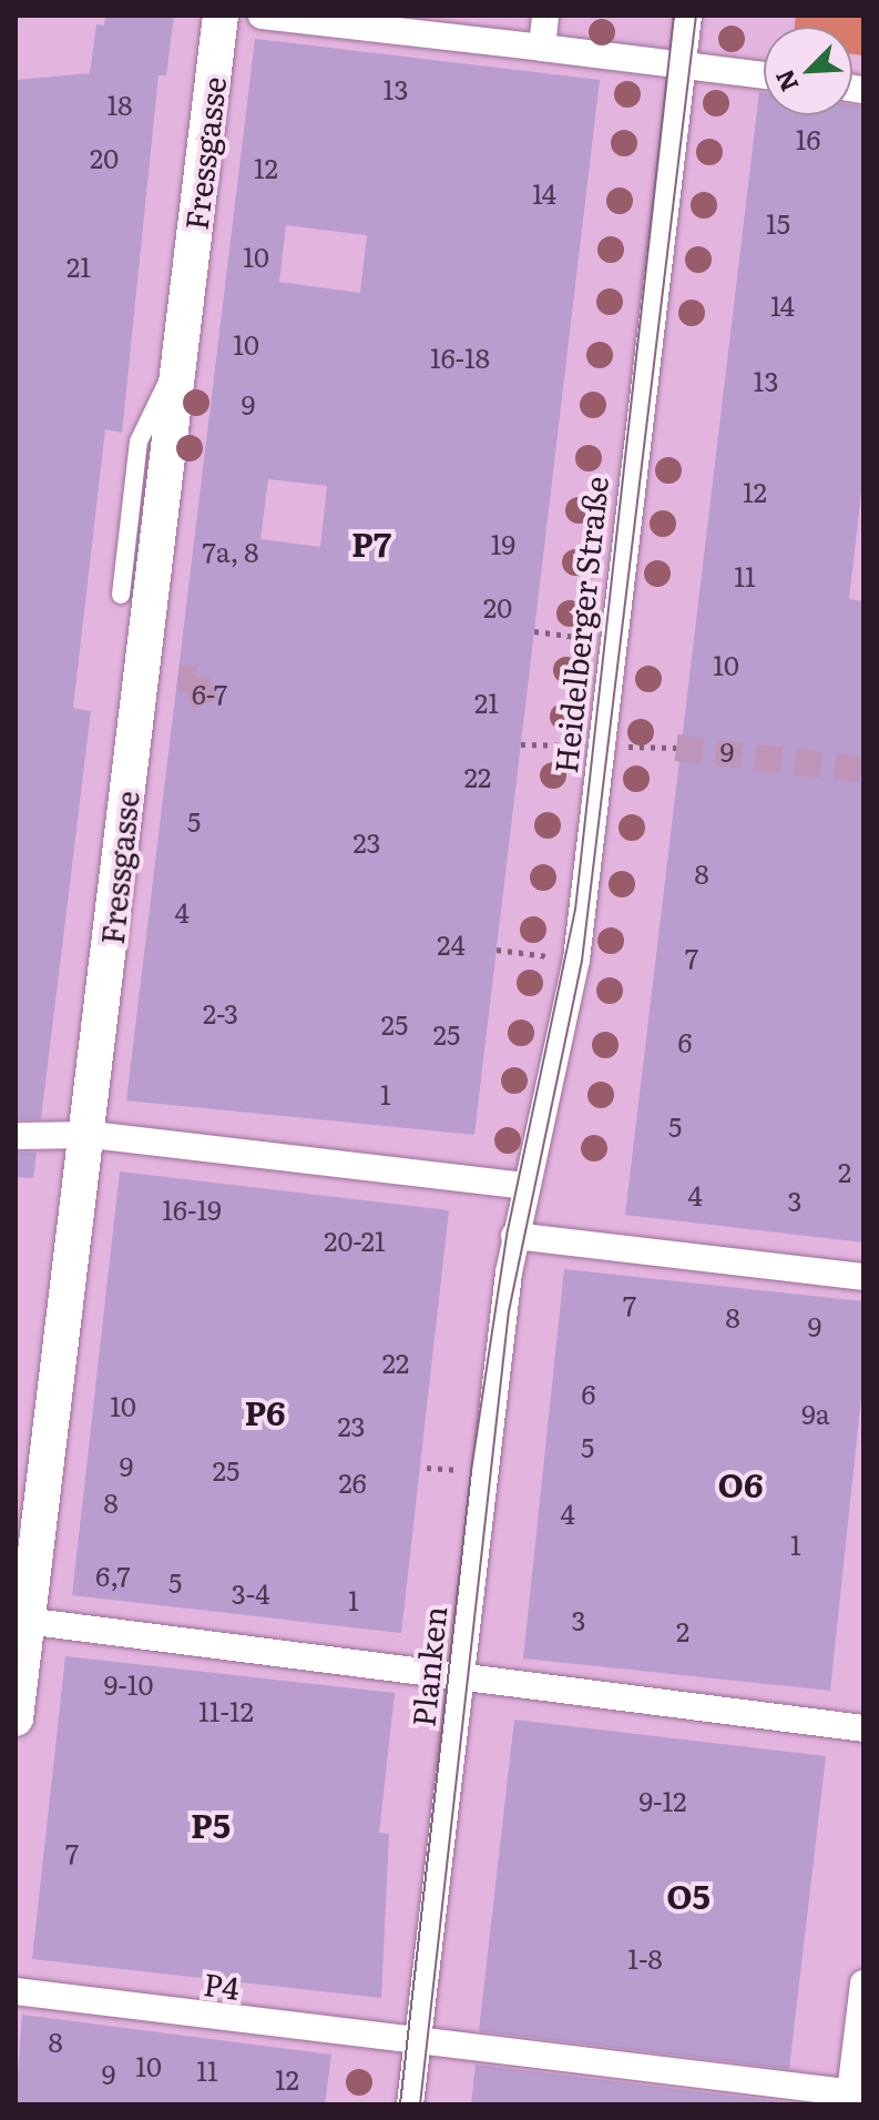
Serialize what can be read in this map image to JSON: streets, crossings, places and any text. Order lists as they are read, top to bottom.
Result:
{
  "streets": {
    "street": [
      "Fressgasse",
      "Heidelberger Straße",
      "Planken",
      "P4"
    ]
  },
  "crossings": [
    ["Heidelberger Straße", "Planken"],
    ["Planken", "P4"]
  ],
  "districts": [
    "P7",
    "P6",
    "O6",
    "P5",
    "O5"
  ],
  "house_numbers": [
    "13",
    "18",
    "16",
    "20",
    "12",
    "14",
    "15",
    "10",
    "21",
    "14",
    "10",
    "16-18",
    "13",
    "9",
    "12",
    "19",
    "7a, 8",
    "11",
    "20",
    "10",
    "6-7",
    "21",
    "9",
    "22",
    "5",
    "23",
    "8",
    "4",
    "24",
    "7",
    "2-3",
    "25",
    "25",
    "6",
    "1",
    "5",
    "2",
    "4",
    "3",
    "16-19",
    "20-21",
    "7",
    "8",
    "9",
    "22",
    "6",
    "10",
    "9a",
    "23",
    "5",
    "9",
    "25",
    "26",
    "8",
    "4",
    "1",
    "6,7",
    "5",
    "3-4",
    "1",
    "3",
    "2",
    "9-10",
    "11-12",
    "9-12",
    "7",
    "1-8",
    "8",
    "10",
    "11",
    "9",
    "12"
  ],
  "north": "bottom left"
}
